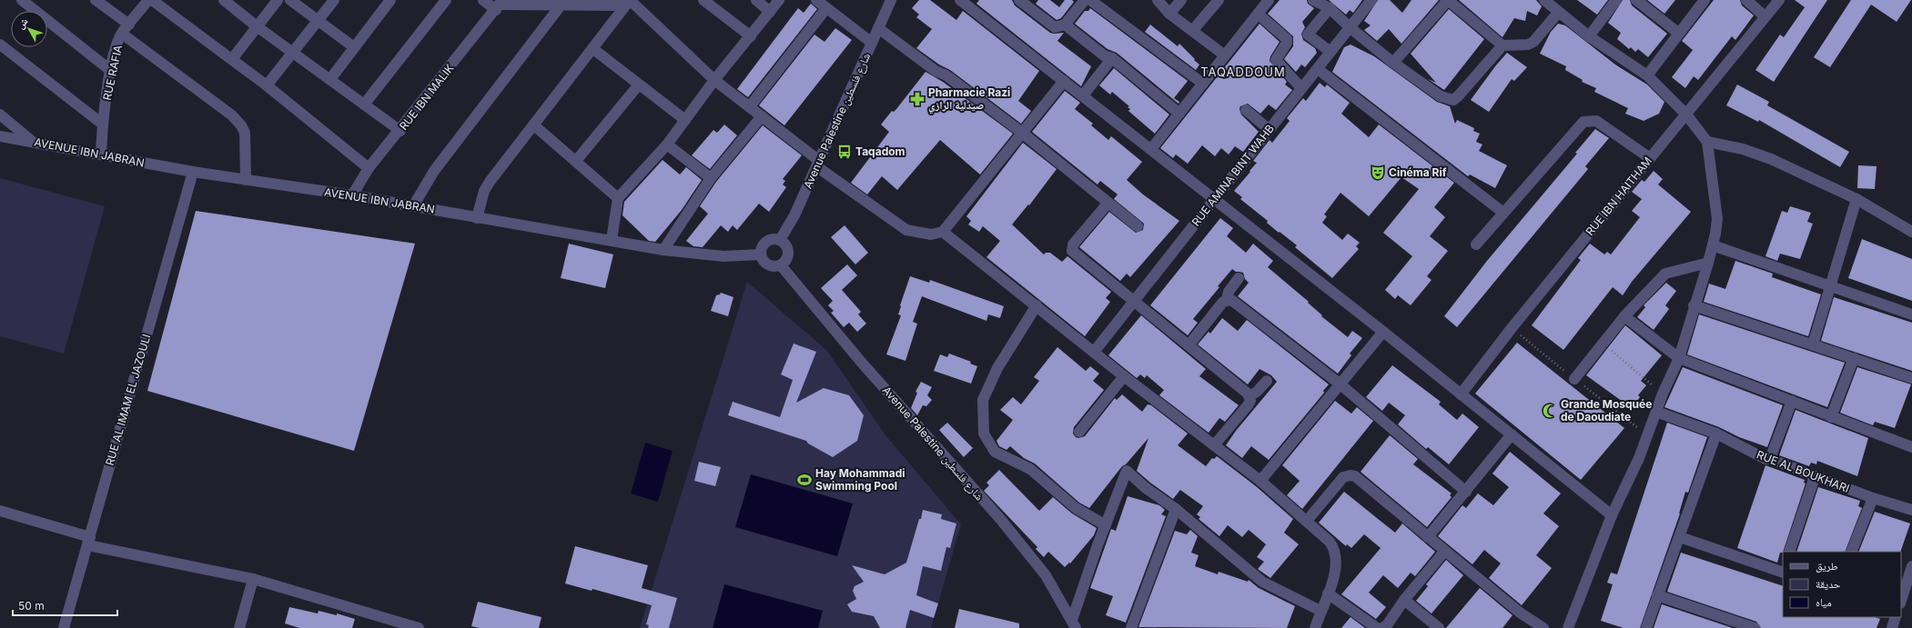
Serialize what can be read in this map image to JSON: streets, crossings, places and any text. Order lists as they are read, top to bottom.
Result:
{
  "streets": {
    "street": [
      "RUE RAFIA",
      "RUE IBN MALIK",
      "Avenue Palestine شارع فلسطين",
      "AVENUE IBN JABRAN",
      "RUE AMINA BINT WAHB",
      "RUE IBN HAITHAM",
      "RUE AL IMAM EL JAZOULI",
      "RUE AL BOUKHARI"
    ]
  },
  "crossings": [
    ["RUE RAFIA", "AVENUE IBN JABRAN"],
    ["RUE IBN MALIK", "AVENUE IBN JABRAN"],
    ["Avenue Palestine شارع فلسطين", "AVENUE IBN JABRAN"],
    ["AVENUE IBN JABRAN", "RUE AL IMAM EL JAZOULI"]
  ],
  "districts": ["TAQADDOUM"],
  "places": {
    "pharmacy": ["Pharmacie Razi صيدلية الرازي"],
    "bus stop": ["Taqadom"],
    "theatre": ["Cinéma Rif"],
    "mosque": ["Grande Mosquée de Daoudiate"],
    "sports": ["Hay Mohammadi Swimming Pool"]
  },
  "legend": ["طريق", "حديقة", "مياه"],
  "scale_bar": "50 m",
  "north": "top left"
}
